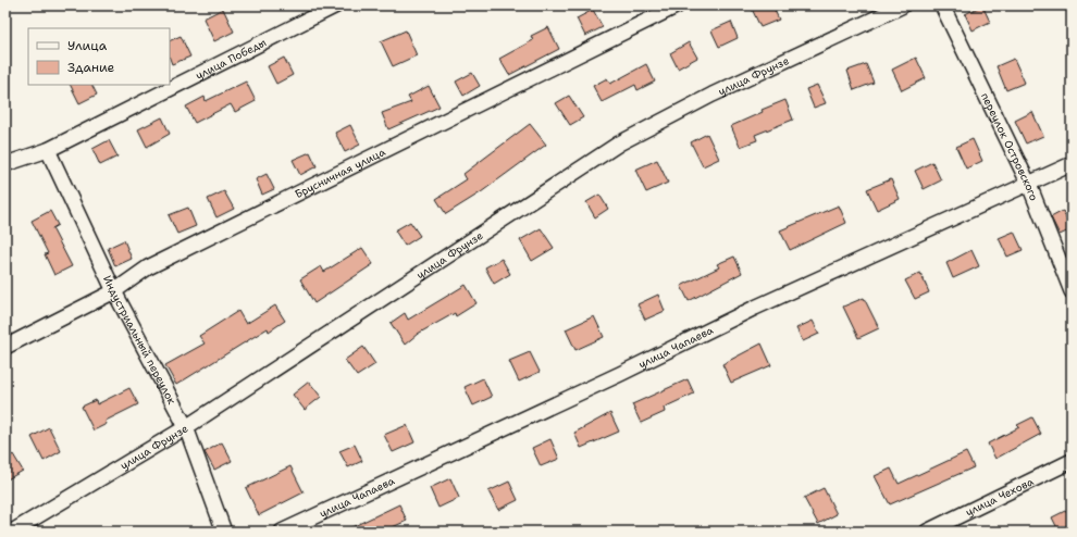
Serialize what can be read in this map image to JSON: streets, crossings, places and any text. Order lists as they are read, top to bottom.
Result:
{
  "streets": {
    "street": [
      "улица Победы",
      "улица Фрунзе",
      "переулок Островского",
      "Брусничная улица",
      "Индустриальный переулок",
      "улица Чапаева",
      "улица Чехова"
    ]
  },
  "crossings": [
    ["улица Победы", "Индустриальный переулок"],
    ["улица Фрунзе", "Индустриальный переулок"],
    ["переулок Островского", "улица Чапаева"],
    ["Брусничная улица", "Индустриальный переулок"]
  ],
  "legend": ["Улица", "Здание"]
}
